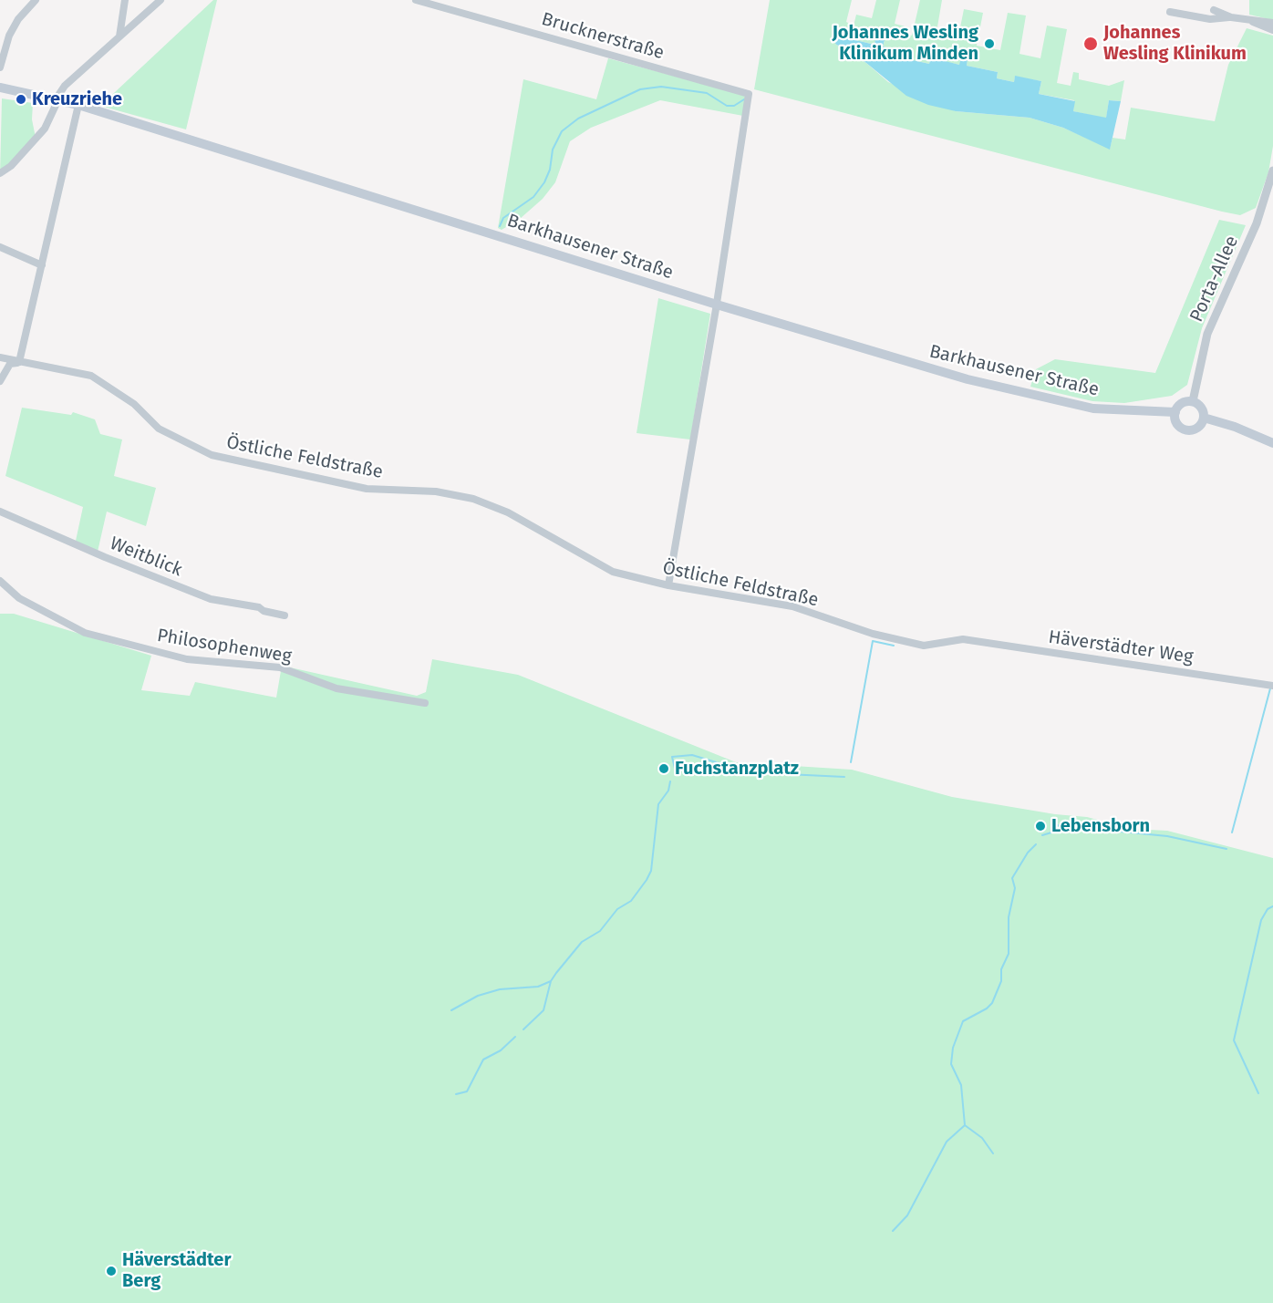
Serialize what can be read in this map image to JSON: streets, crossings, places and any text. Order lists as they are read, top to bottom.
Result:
{
  "streets": {
    "main road": ["Barkhausener Straße"],
    "street": [
      "Brucknerstraße",
      "Porta-Allee",
      "Östliche Feldstraße",
      "Weitblick",
      "Philosophenweg",
      "Häverstädter Weg"
    ]
  },
  "crossings": [
    ["Brucknerstraße", "Barkhausener Straße"],
    ["Barkhausener Straße", "Porta-Allee"],
    ["Östliche Feldstraße", "Häverstädter Weg"]
  ],
  "places": [
    "Johannes Wesling Klinikum Minden",
    "Johannes Wesling Klinikum",
    "Kreuzriehe",
    "Fuchstanzplatz",
    "Lebensborn",
    "Häverstädter Berg"
  ]
}
